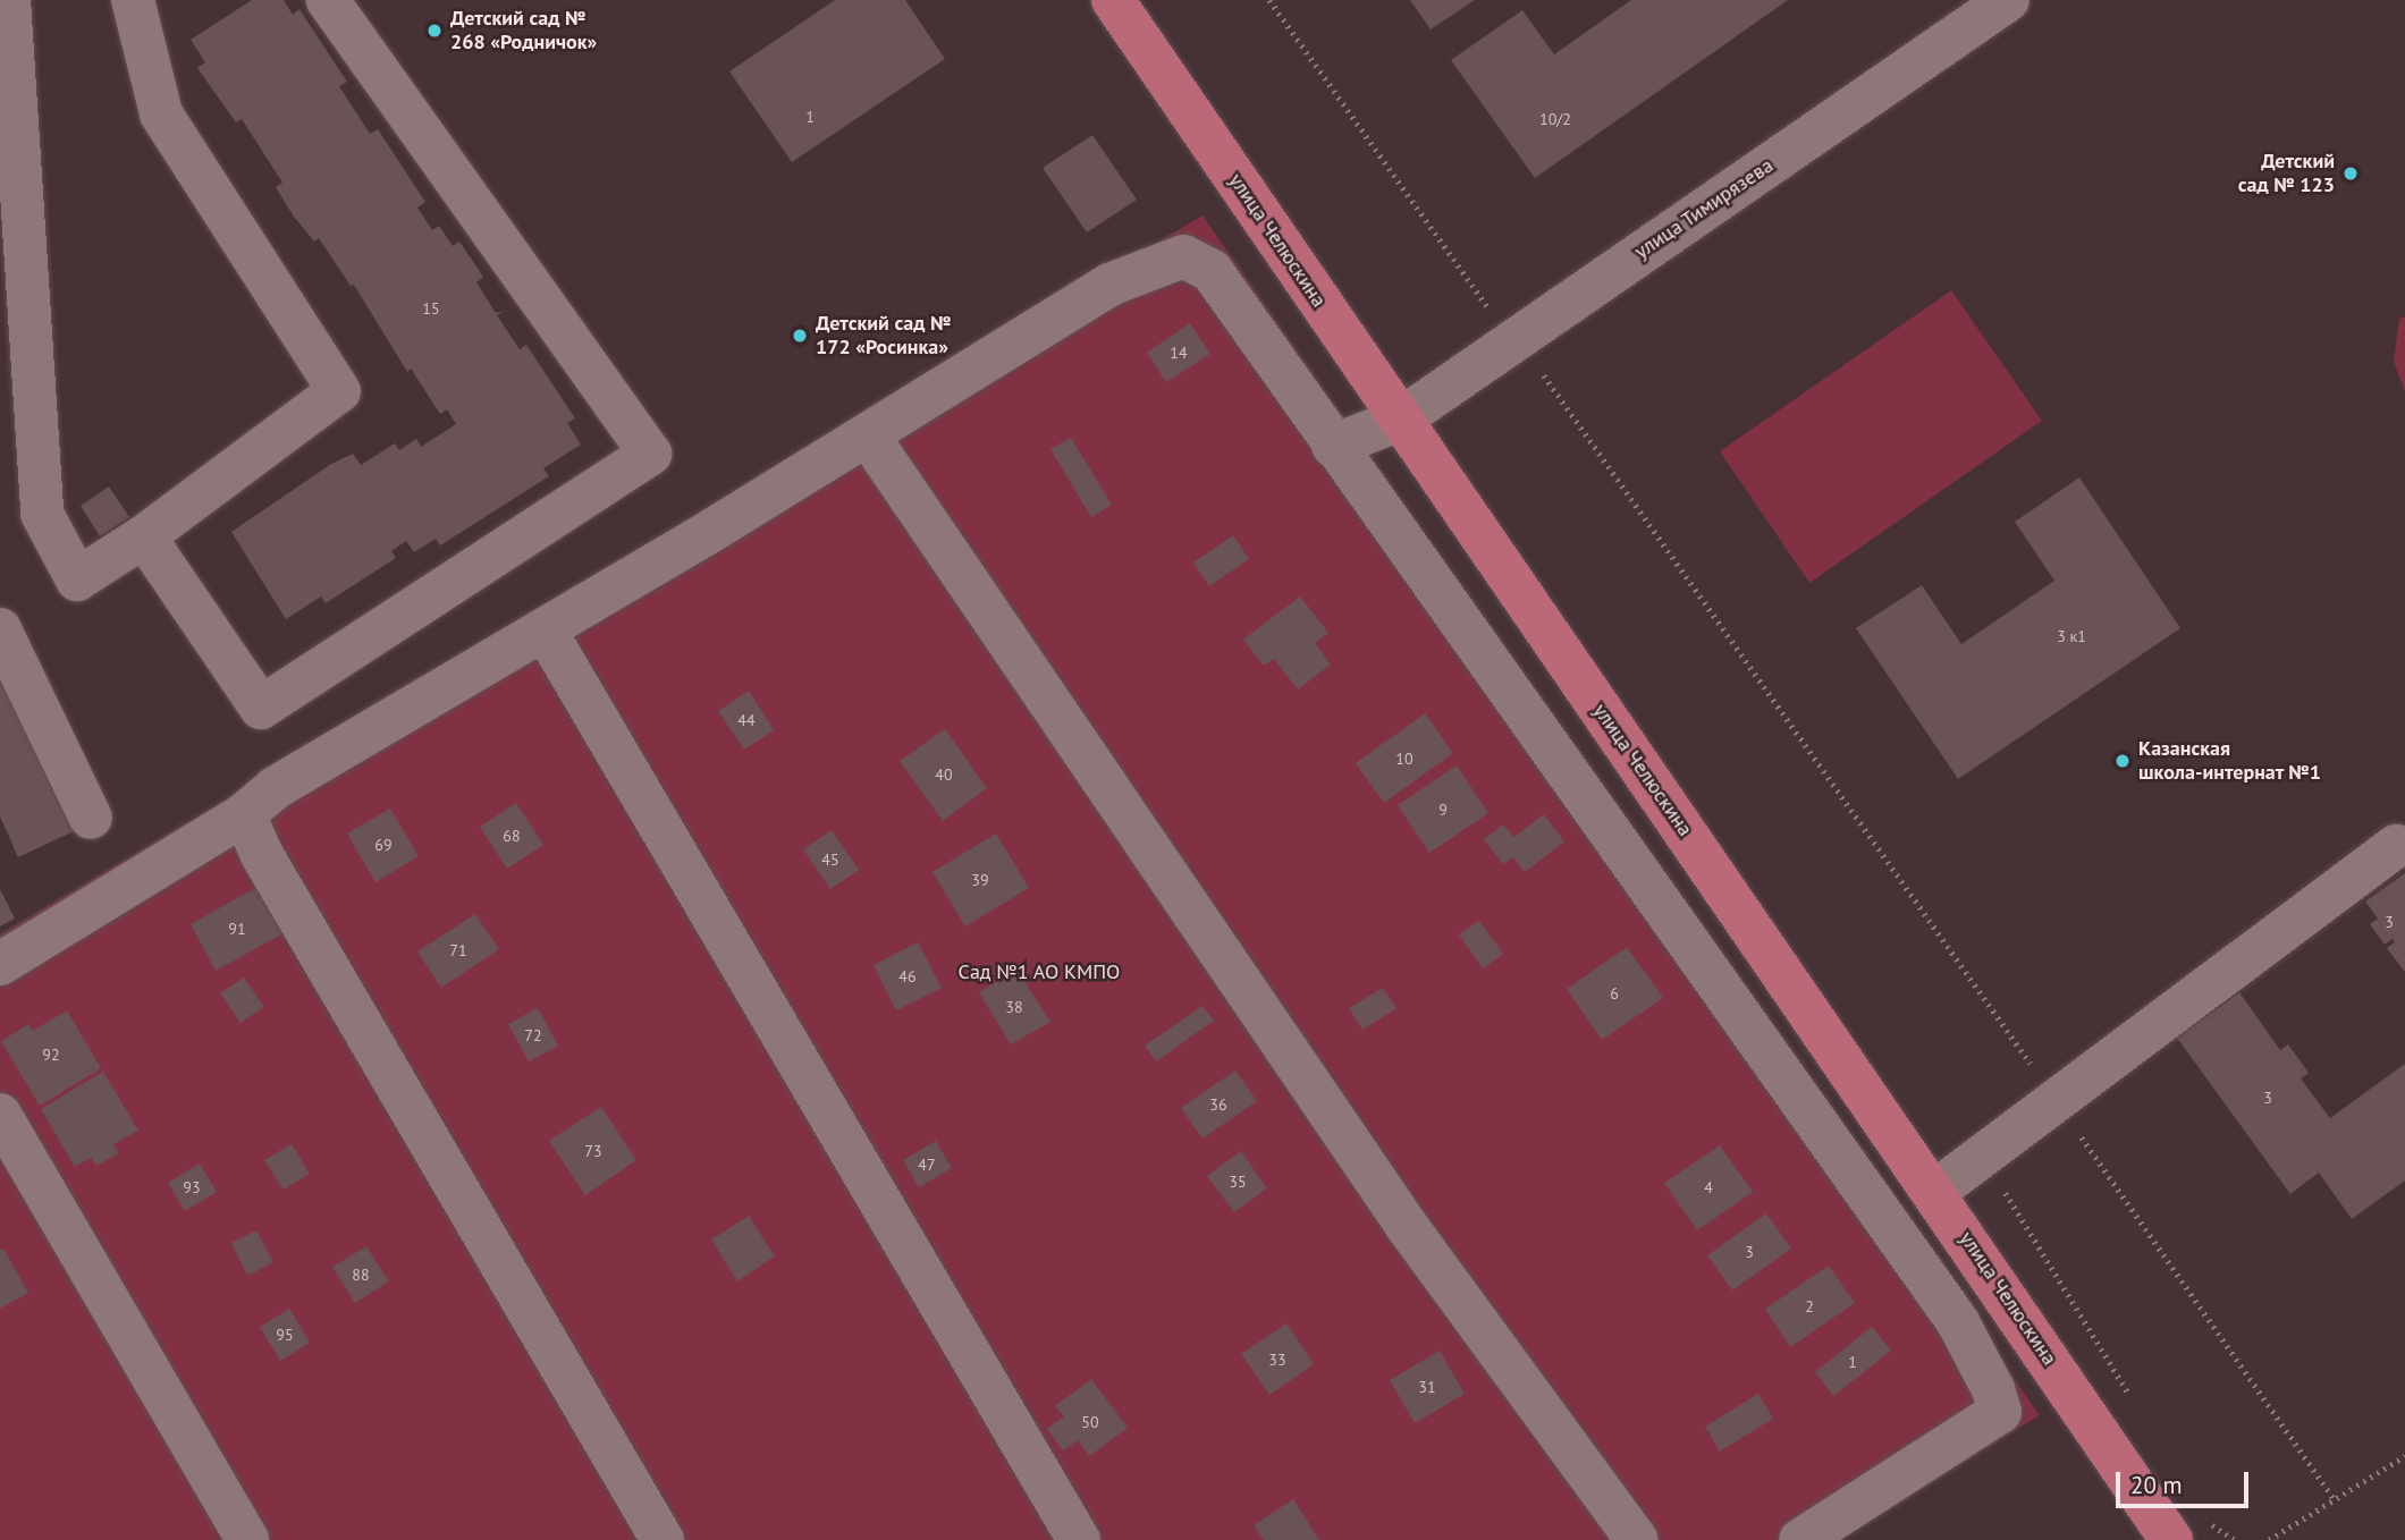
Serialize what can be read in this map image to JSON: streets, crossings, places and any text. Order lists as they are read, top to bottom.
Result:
{
  "streets": {
    "main road": ["улица Челюскина"],
    "street": ["улица Тимирязева"]
  },
  "crossings": [
    ["улица Тимирязева", "улица Челюскина"]
  ],
  "parks": ["Сад №1 АО КМПО"],
  "places": [
    "Детский сад № 268 «Родничок»",
    "Детский сад № 123",
    "Детский сад № 172 «Росинка»",
    "Казанская школа-интернат №1"
  ],
  "house_numbers": [
    "1",
    "10/2",
    "15",
    "14",
    "3 к1",
    "44",
    "10",
    "40",
    "9",
    "68",
    "69",
    "45",
    "39",
    "3",
    "91",
    "71",
    "46",
    "6",
    "38",
    "72",
    "92",
    "3",
    "36",
    "73",
    "47",
    "35",
    "93",
    "4",
    "3",
    "88",
    "2",
    "95",
    "33",
    "1",
    "31",
    "50"
  ],
  "scale_bar": "20 m"
}
